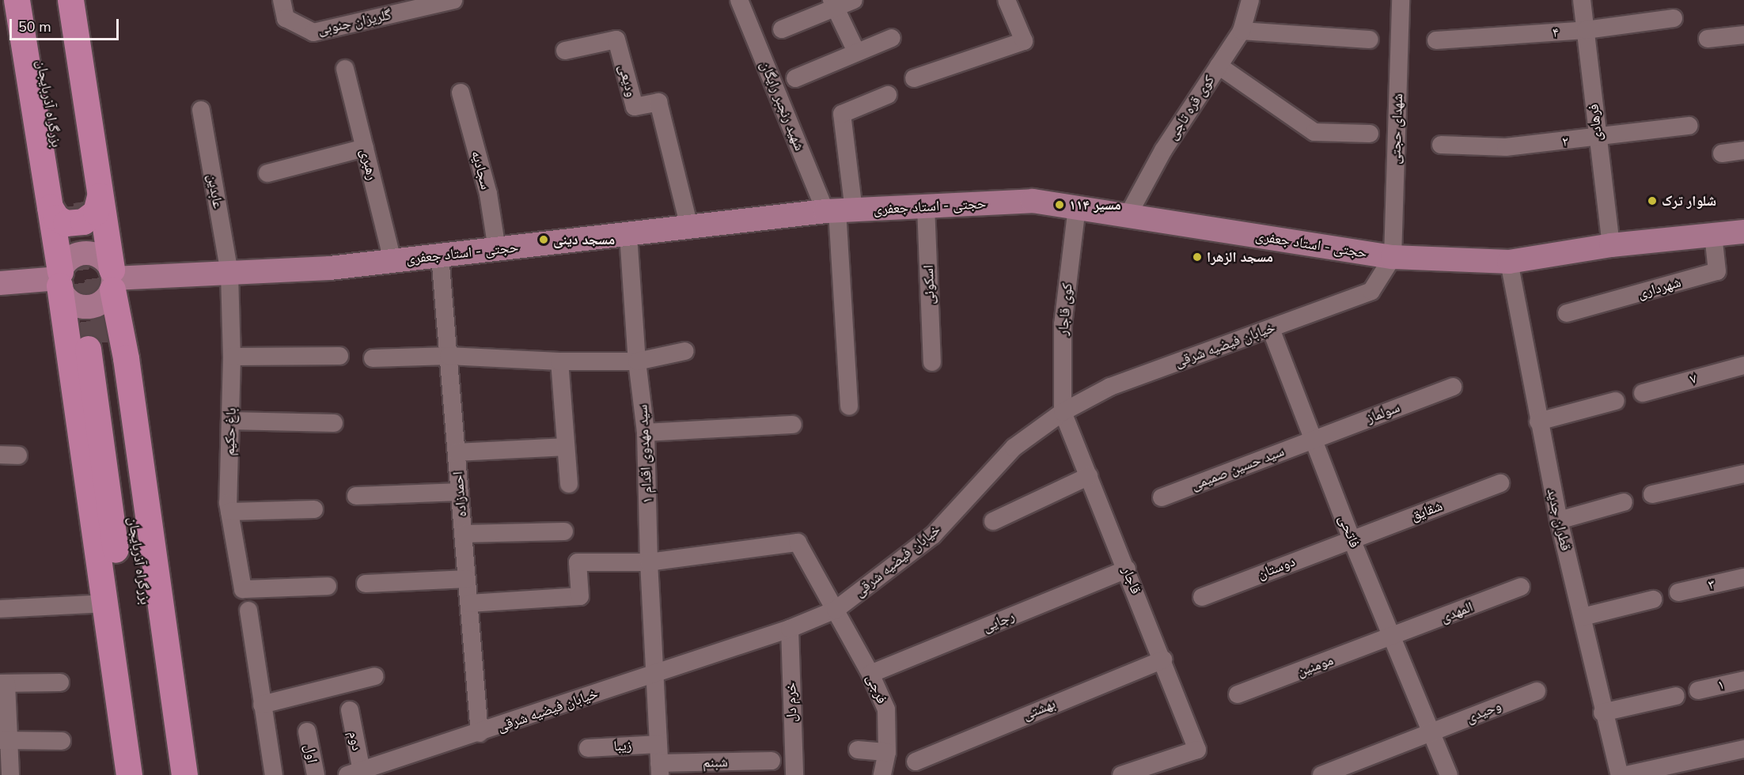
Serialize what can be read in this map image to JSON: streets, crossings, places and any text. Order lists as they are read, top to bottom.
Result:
{
  "streets": {
    "highway": ["بزرگراه آذربایجان"],
    "main road": ["حجتی - استاد جعفری"],
    "street": [
      "گلریزان جنوبی",
      "۴",
      "ودیعی",
      "شهید رنجبر رایگان",
      "کوی قره تاجی",
      "فرهادی",
      "شهدای حجتی",
      "۲",
      "رهبری",
      "سجادیه",
      "عابدین",
      "اسکوئی",
      "شهرداری",
      "کوی قاجار",
      "خیابان فیضیه شرقی",
      "۷",
      "سولماز",
      "باغ حکیم",
      "سید مهدوی اقدام ۱",
      "سید حسین صمیمی",
      "احمدزاده",
      "شقایق",
      "قطران جدید",
      "فاتحی",
      "دوستان",
      "قاجار",
      "۳",
      "المهدی",
      "رجایی",
      "مومنین",
      "۱",
      "فرجی",
      "خرم دل",
      "بهشتی",
      "وحیدی",
      "دوم",
      "زیبا",
      "اول",
      "شبنم"
    ]
  },
  "crossings": [
    ["۴", "فرهادی"],
    ["ودیعی", "حجتی - استاد جعفری"],
    ["شهید رنجبر رایگان", "حجتی - استاد جعفری"],
    ["کوی قره تاجی", "حجتی - استاد جعفری"],
    ["فرهادی", "۲"],
    ["فرهادی", "حجتی - استاد جعفری"],
    ["شهدای حجتی", "حجتی - استاد جعفری"],
    ["شهدای حجتی", "خیابان فیضیه شرقی"],
    ["رهبری", "حجتی - استاد جعفری"],
    ["سجادیه", "حجتی - استاد جعفری"],
    ["عابدین", "حجتی - استاد جعفری"],
    ["عابدین", "باغ حکیم"],
    ["حجتی - استاد جعفری", "اسکوئی"],
    ["حجتی - استاد جعفری", "شهرداری"],
    ["حجتی - استاد جعفری", "کوی قاجار"],
    ["حجتی - استاد جعفری", "خیابان فیضیه شرقی"],
    ["حجتی - استاد جعفری", "باغ حکیم"],
    ["حجتی - استاد جعفری", "سید مهدوی اقدام ۱"],
    ["حجتی - استاد جعفری", "احمدزاده"],
    ["حجتی - استاد جعفری", "قطران جدید"],
    ["کوی قاجار", "خیابان فیضیه شرقی"],
    ["کوی قاجار", "قاجار"],
    ["خیابان فیضیه شرقی", "سید مهدوی اقدام ۱"],
    ["خیابان فیضیه شرقی", "احمدزاده"],
    ["خیابان فیضیه شرقی", "فاتحی"],
    ["خیابان فیضیه شرقی", "قاجار"],
    ["خیابان فیضیه شرقی", "فرجی"],
    ["خیابان فیضیه شرقی", "خرم دل"],
    ["خیابان فیضیه شرقی", "دوم"],
    ["سولماز", "سید حسین صمیمی"],
    ["سولماز", "فاتحی"],
    ["سید مهدوی اقدام ۱", "فرجی"],
    ["سید مهدوی اقدام ۱", "زیبا"],
    ["سید مهدوی اقدام ۱", "شبنم"],
    ["سید حسین صمیمی", "فاتحی"],
    ["شقایق", "فاتحی"],
    ["شقایق", "دوستان"],
    ["فاتحی", "دوستان"],
    ["فاتحی", "المهدی"],
    ["فاتحی", "مومنین"],
    ["فاتحی", "وحیدی"],
    ["قاجار", "رجایی"],
    ["قاجار", "بهشتی"],
    ["المهدی", "مومنین"],
    ["رجایی", "فرجی"]
  ],
  "places": [
    "شلوار ترک",
    "مسیر ۱۱۴",
    "مسجد دینی",
    "مسجد الزهرا"
  ],
  "scale_bar": "50 m"
}
